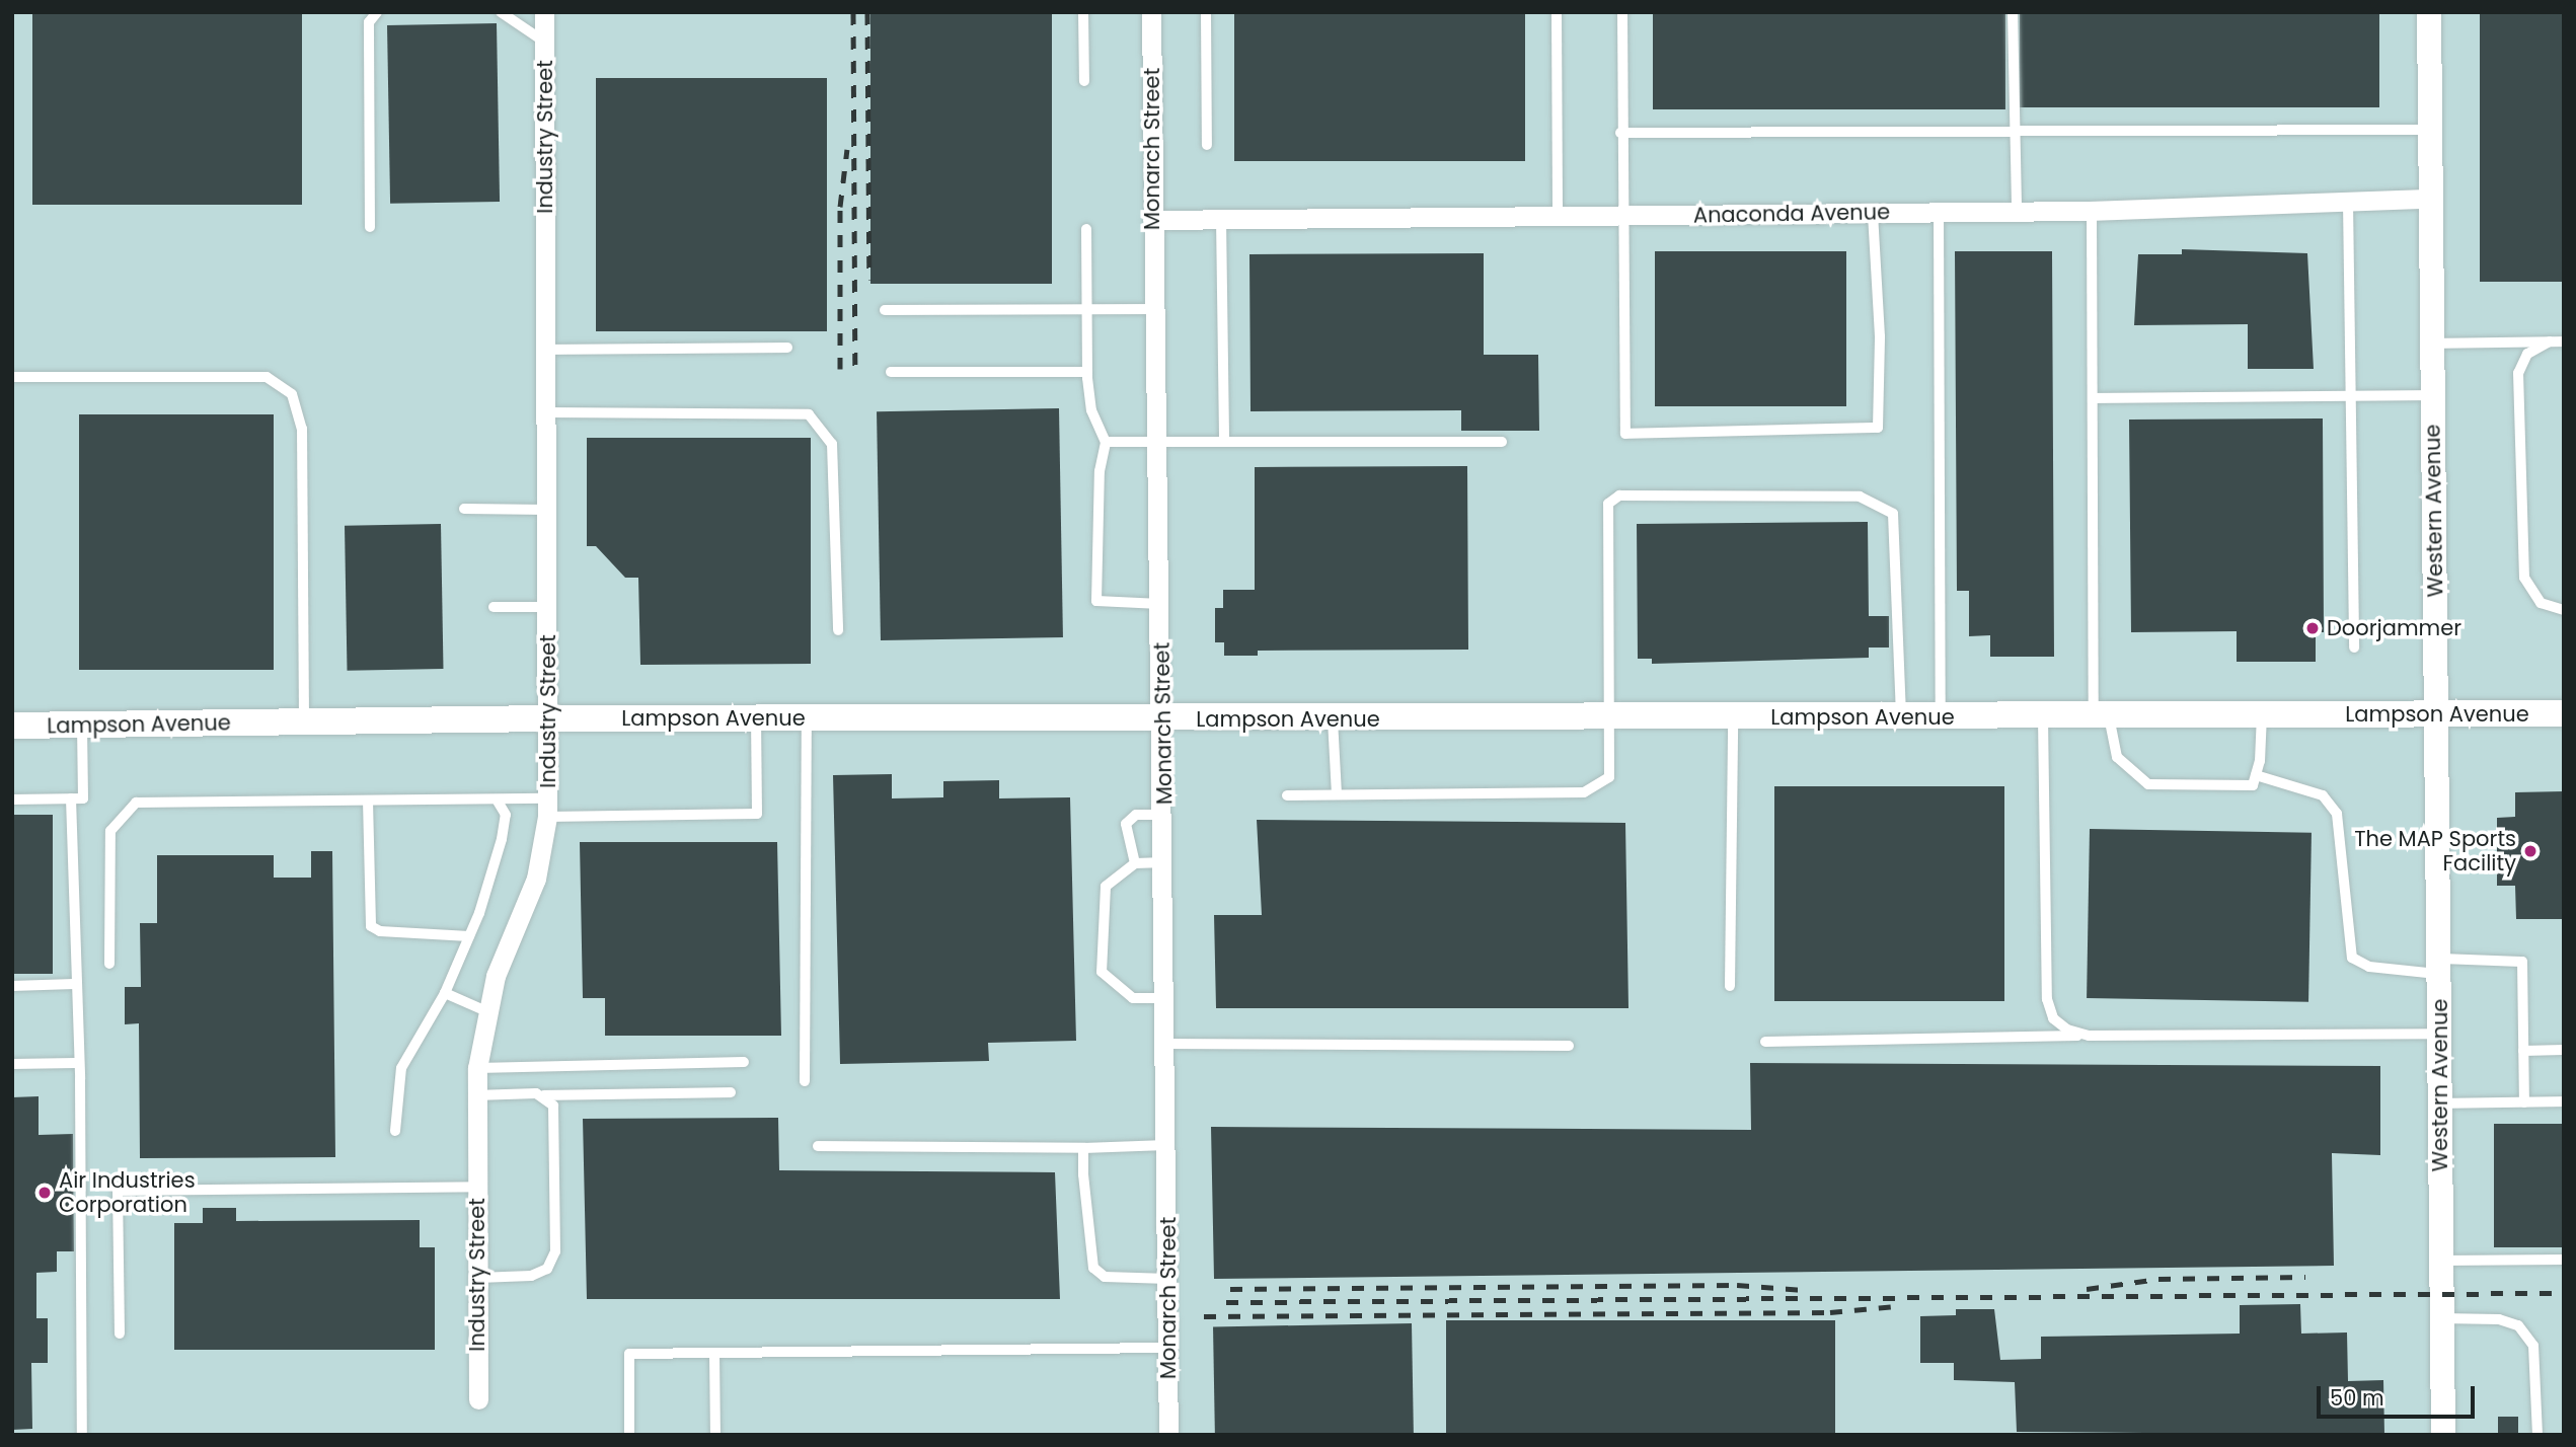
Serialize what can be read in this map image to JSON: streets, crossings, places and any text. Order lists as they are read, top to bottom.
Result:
{
  "streets": {
    "main road": ["Lampson Avenue"],
    "street": [
      "Industry Street",
      "Monarch Street",
      "Anaconda Avenue",
      "Western Avenue"
    ]
  },
  "crossings": [
    ["Industry Street", "Lampson Avenue"],
    ["Monarch Street", "Anaconda Avenue"],
    ["Monarch Street", "Lampson Avenue"],
    ["Anaconda Avenue", "Western Avenue"],
    ["Western Avenue", "Lampson Avenue"]
  ],
  "places": ["Doorjammer", "The MAP Sports Facility", "Air Industries Corporation"],
  "scale_bar": "50 m"
}
